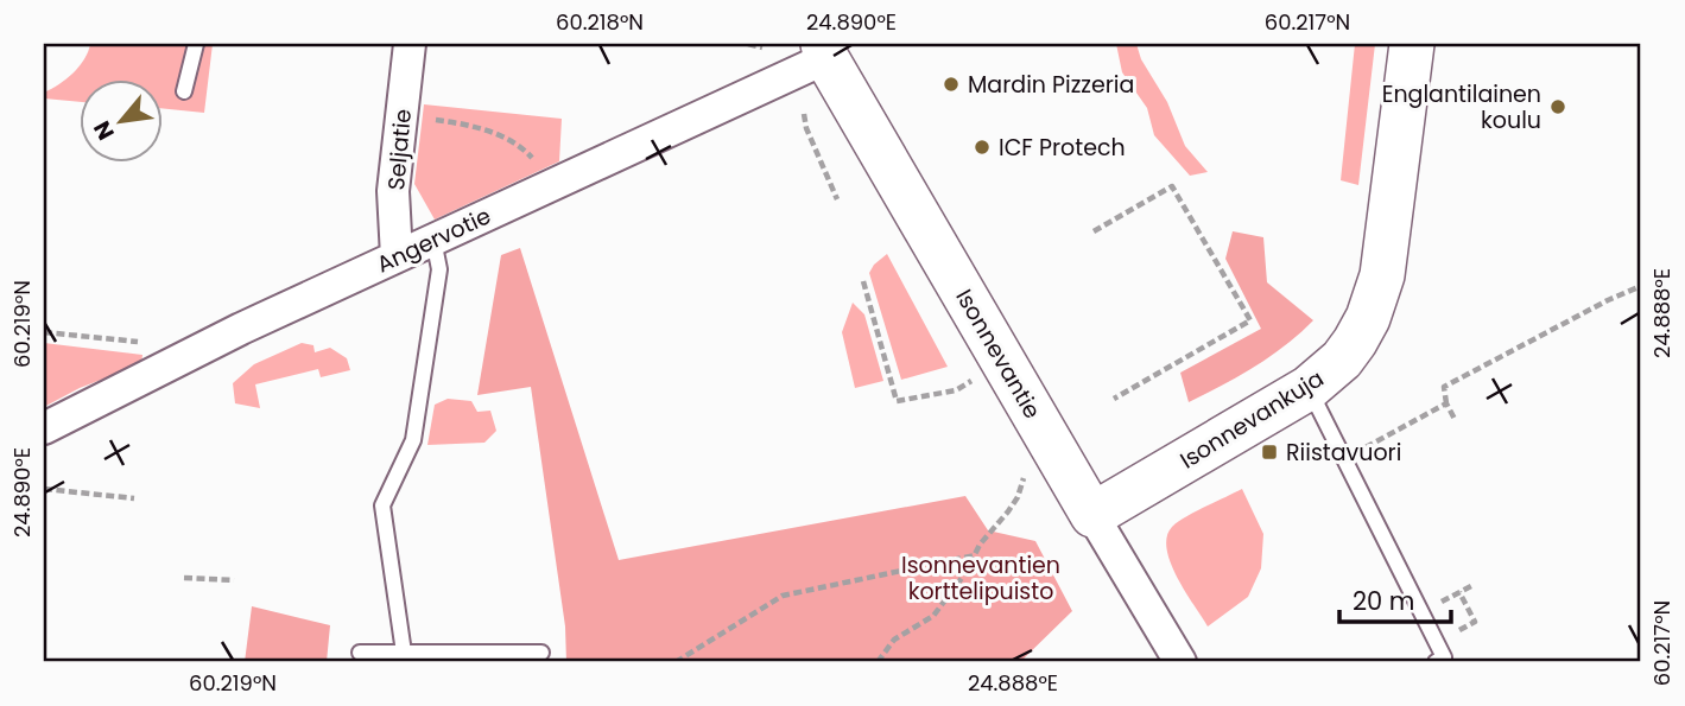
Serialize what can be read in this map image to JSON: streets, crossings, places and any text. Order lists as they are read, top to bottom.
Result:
{
  "streets": {
    "street": [
      "Seljatie",
      "Angervotie",
      "Isonnevantie",
      "Isonnevankuja"
    ]
  },
  "crossings": [
    ["Seljatie", "Angervotie"],
    ["Angervotie", "Isonnevantie"],
    ["Isonnevantie", "Isonnevankuja"]
  ],
  "parks": ["Isonnevantien korttelipuisto"],
  "places": {
    "other": ["Mardin Pizzeria", "Englantilainen koulu", "ICF Protech"],
    "transit": ["Riistavuori"]
  },
  "scale_bar": "20 m",
  "north": "bottom left",
  "coordinates": [
    "60.218°N",
    "24.890°E",
    "60.217°N",
    "24.888°E",
    "60.219°N"
  ]
}
